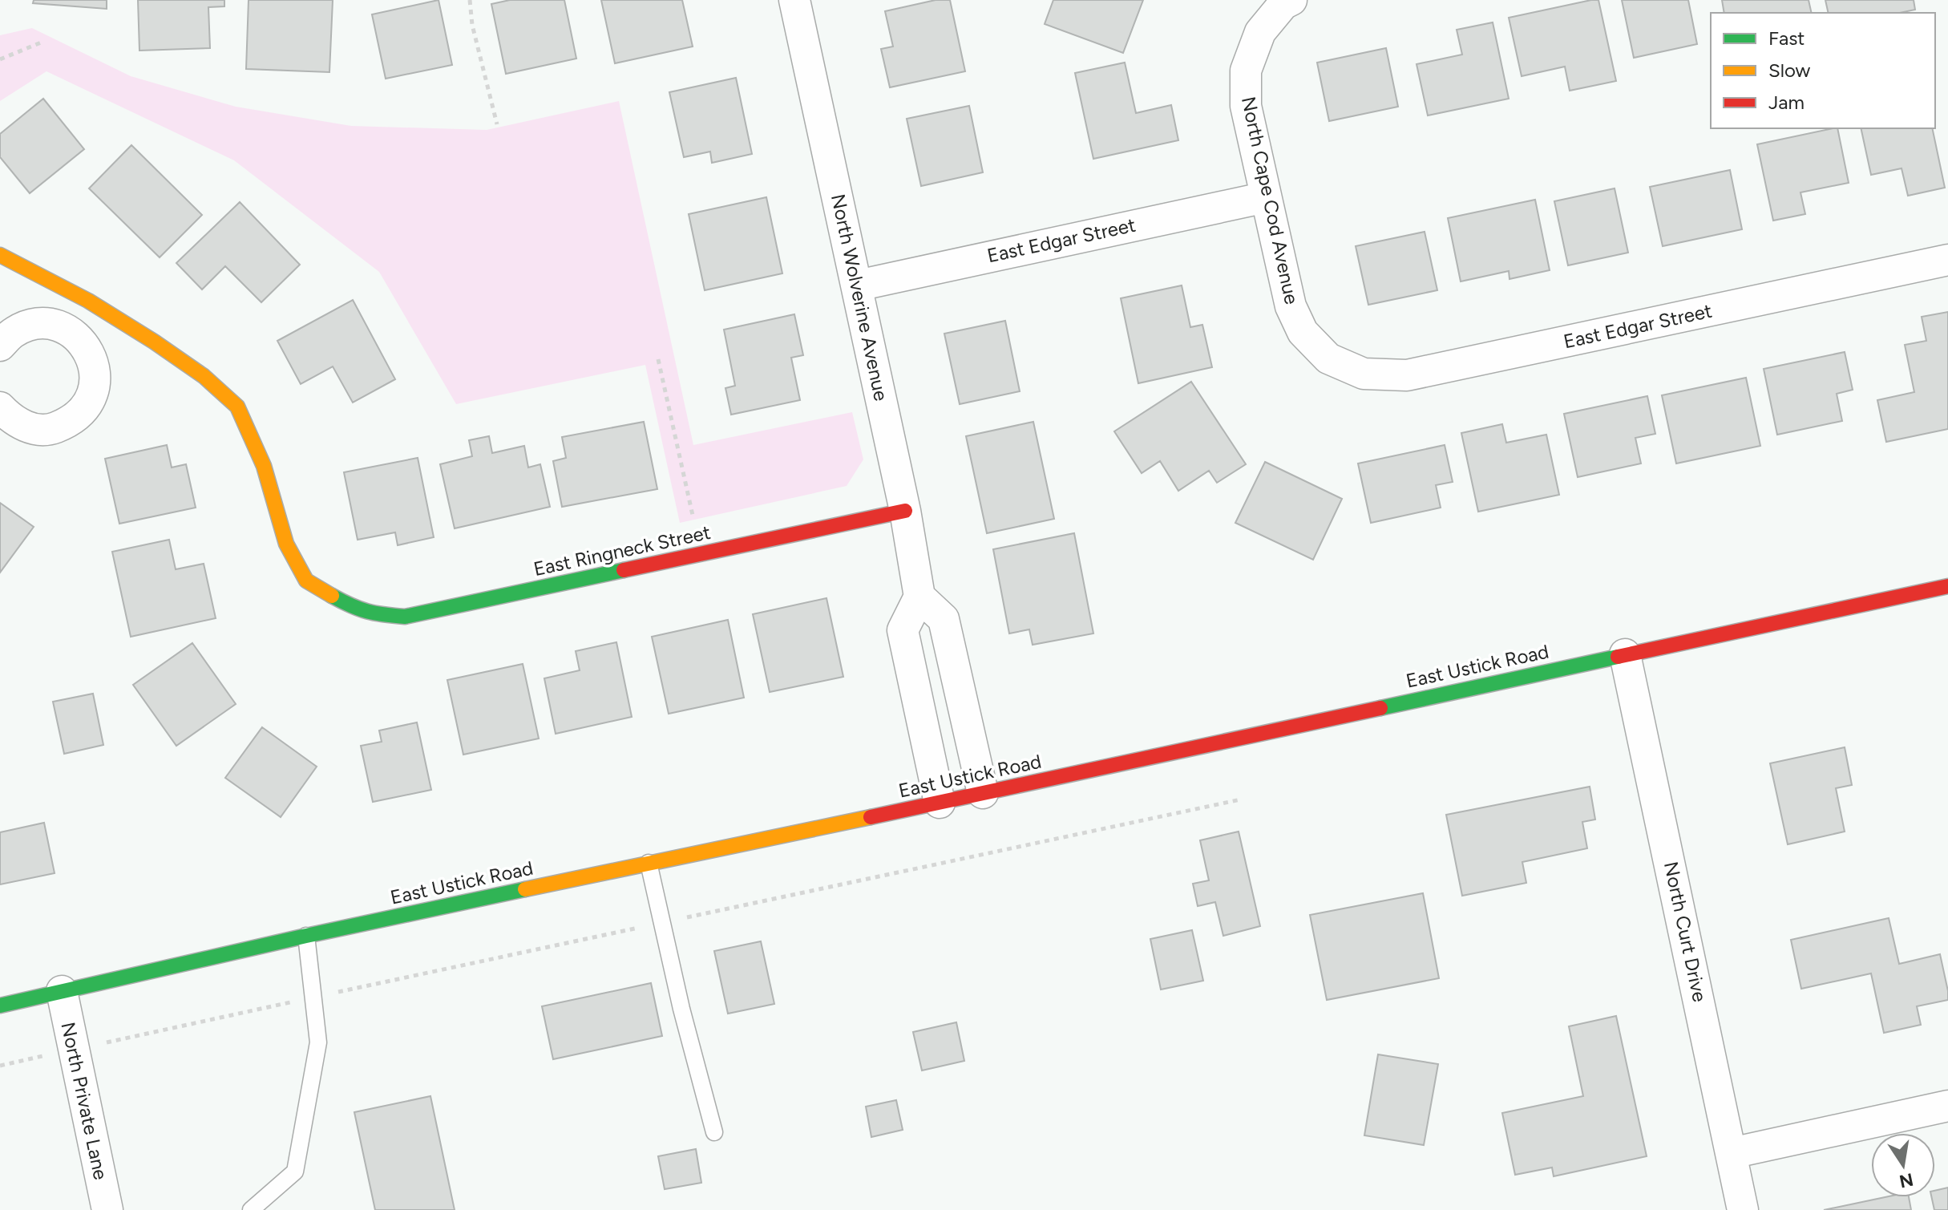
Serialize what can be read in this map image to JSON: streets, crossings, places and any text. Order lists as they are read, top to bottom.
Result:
{
  "streets": {
    "main road": ["East Ringneck Street", "East Ustick Road"],
    "street": [
      "North Cape Cod Avenue",
      "East Edgar Street",
      "North Wolverine Avenue",
      "North Curt Drive",
      "North Private Lane"
    ]
  },
  "crossings": [
    ["North Cape Cod Avenue", "East Edgar Street"],
    ["East Edgar Street", "North Wolverine Avenue"],
    ["North Wolverine Avenue", "East Ringneck Street"],
    ["East Ustick Road", "North Curt Drive"],
    ["East Ustick Road", "North Private Lane"]
  ],
  "legend": ["Fast", "Slow", "Jam"],
  "north": "bottom"
}
